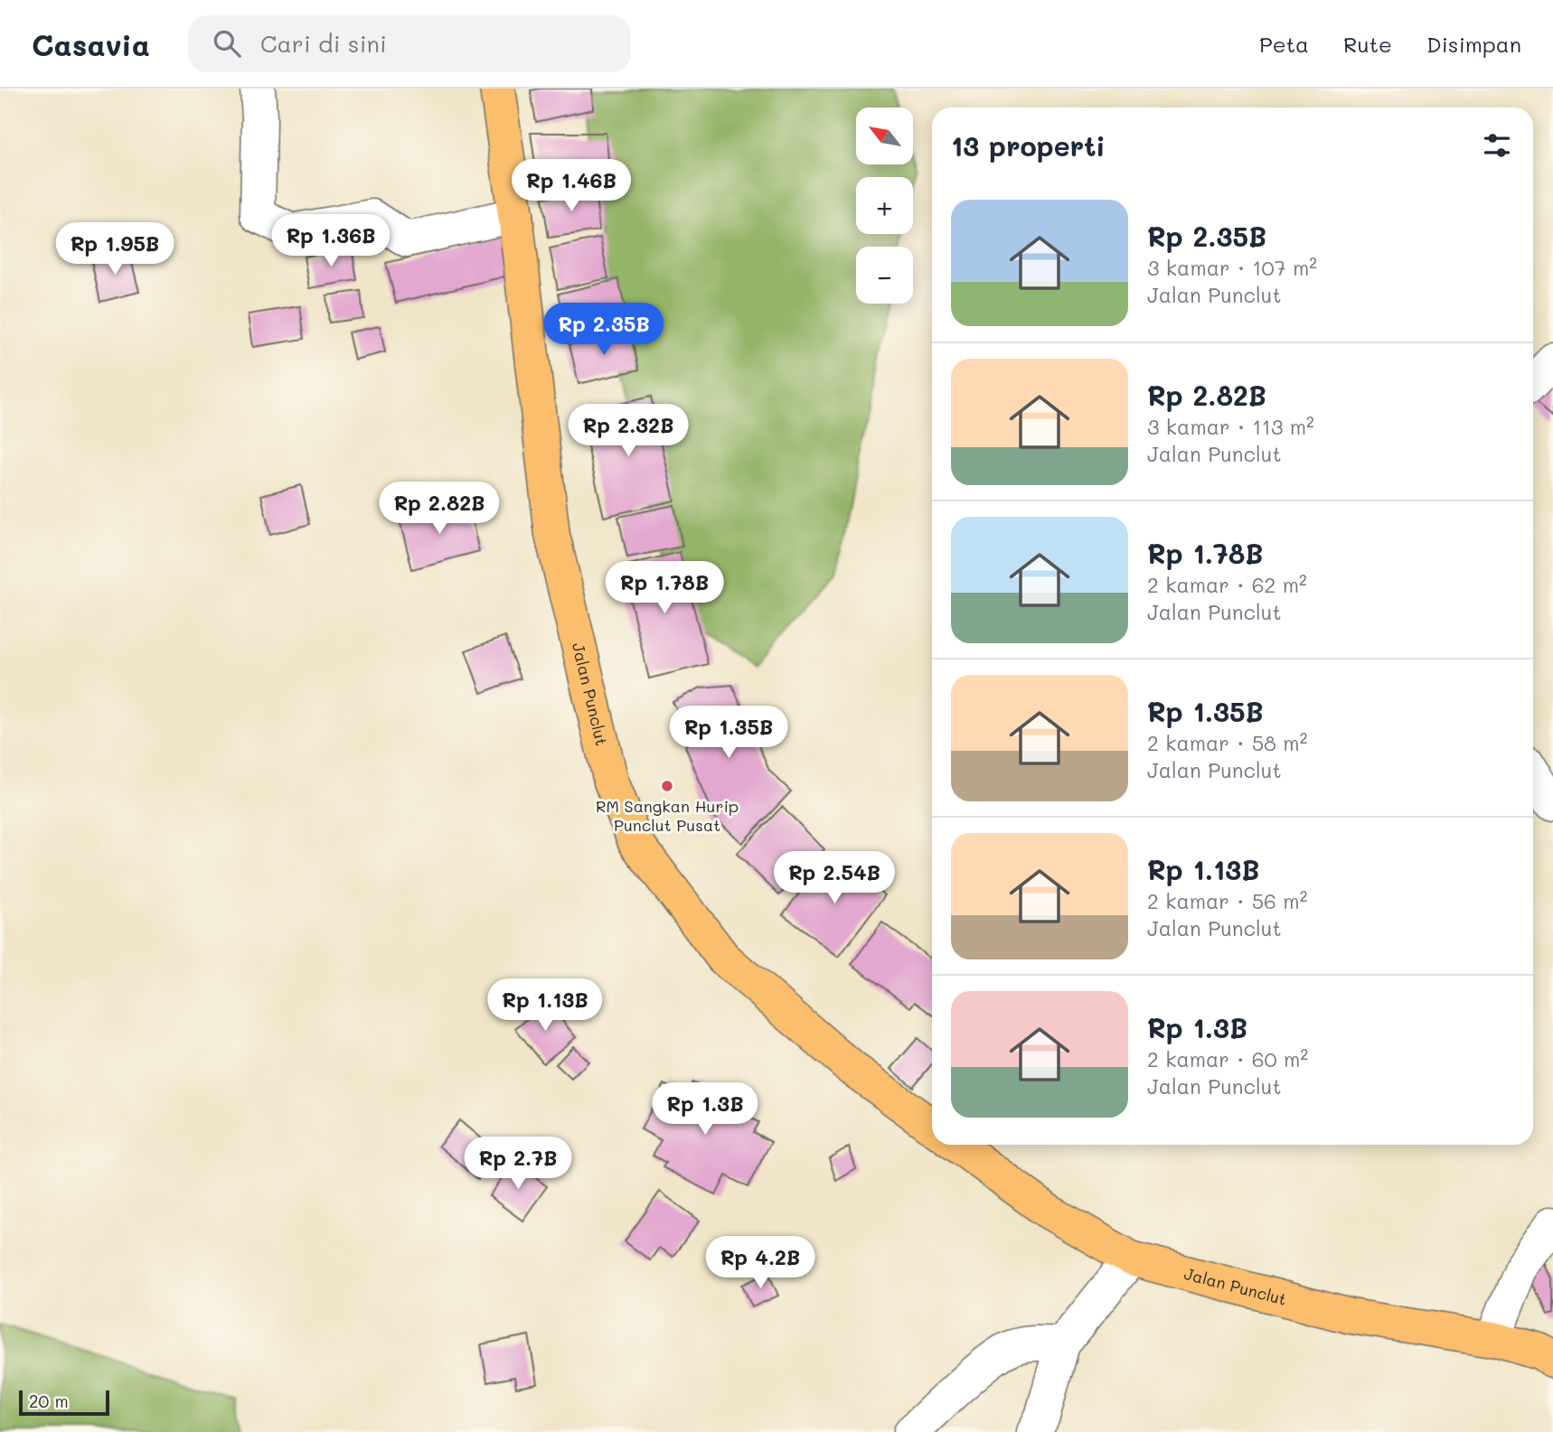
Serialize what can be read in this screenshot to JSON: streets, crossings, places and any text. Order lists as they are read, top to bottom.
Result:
{
  "streets": {
    "main road": ["Jalan Punclut"]
  },
  "places": ["RM Sangkan Hurip Punclut Pusat"],
  "scale_bar": "20 m",
  "north": "top left",
  "page": {
    "header": "Casavia",
    "search": "Cari di sini",
    "nav": ["Peta", "Rute", "Disimpan"],
    "map_buttons": ["+", "−"],
    "heading": "13 properti",
    "price": [
      "Rp 1.46B",
      "Rp 1.36B",
      "Rp 1.95B",
      "Rp 2.35B",
      "Rp 2.32B",
      "Rp 2.82B",
      "Rp 1.78B",
      "Rp 1.35B",
      "Rp 2.54B",
      "Rp 1.13B",
      "Rp 1.3B",
      "Rp 2.7B",
      "Rp 4.2B"
    ],
    "list": [
      {
        "name": "Rp 2.35B",
        "note": "3 kamar · 107 m² · Jalan Punclut"
      },
      {
        "name": "Rp 2.82B",
        "note": "3 kamar · 113 m² · Jalan Punclut"
      },
      {
        "name": "Rp 1.78B",
        "note": "2 kamar · 62 m² · Jalan Punclut"
      },
      {
        "name": "Rp 1.35B",
        "note": "2 kamar · 58 m² · Jalan Punclut"
      },
      {
        "name": "Rp 1.13B",
        "note": "2 kamar · 56 m² · Jalan Punclut"
      },
      {
        "name": "Rp 1.3B",
        "note": "2 kamar · 60 m² · Jalan Punclut"
      }
    ],
    "scale": "20 m"
  }
}
